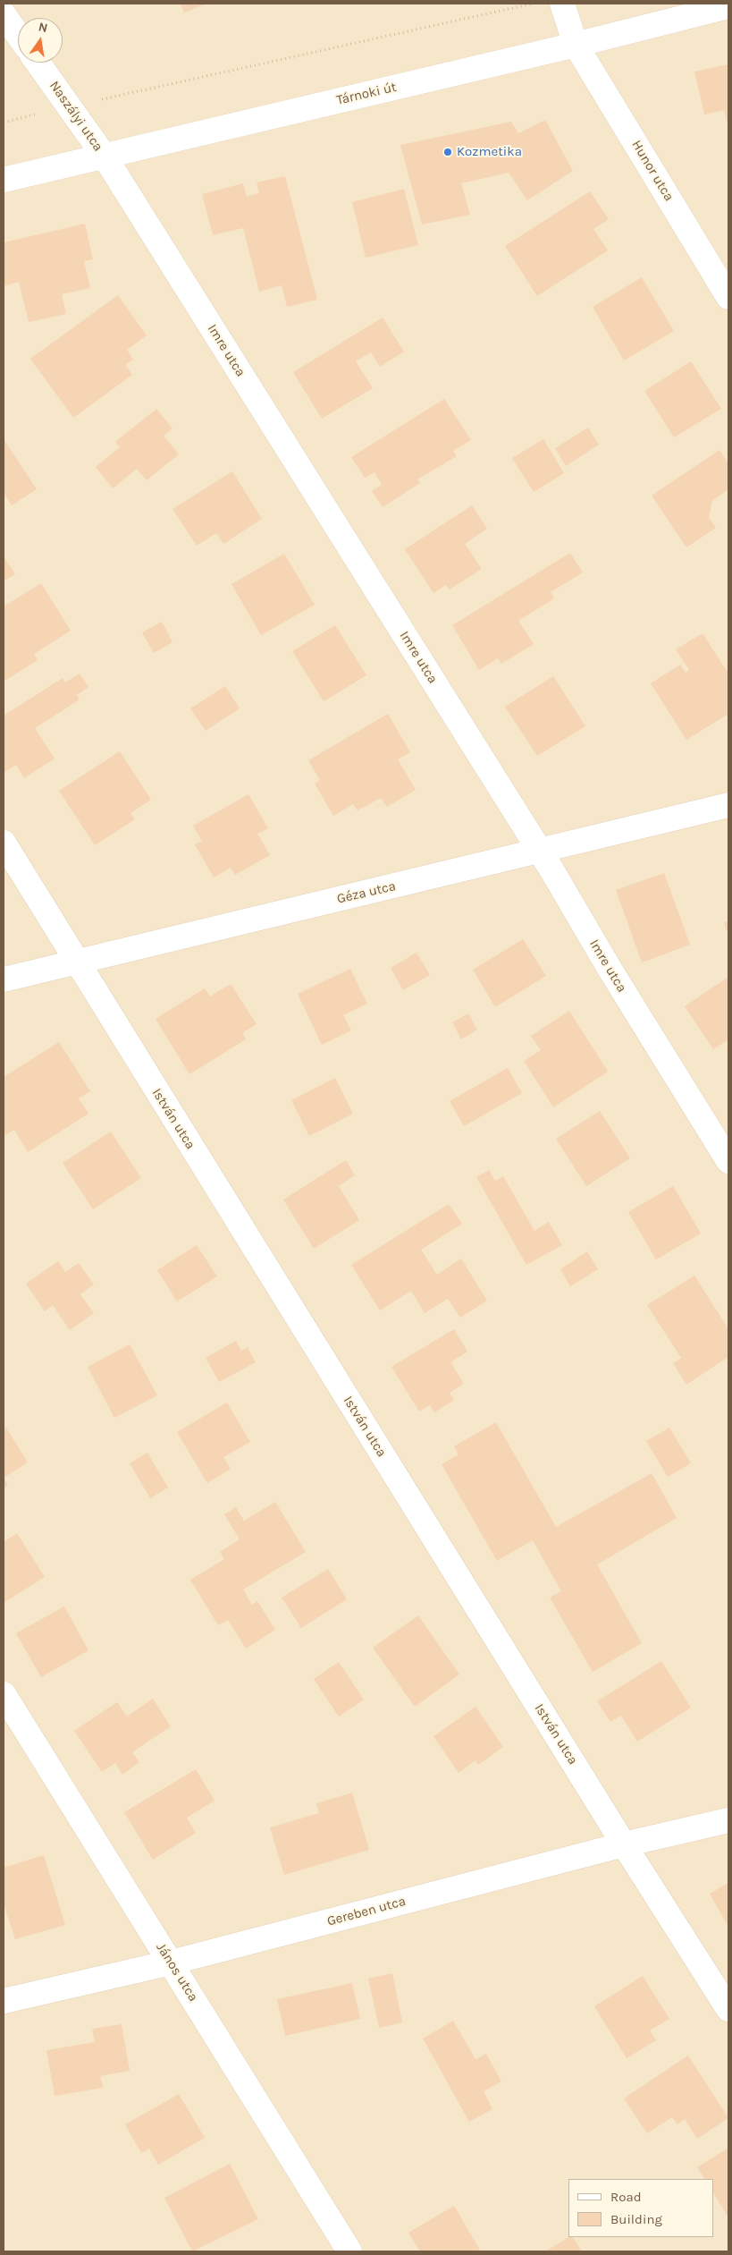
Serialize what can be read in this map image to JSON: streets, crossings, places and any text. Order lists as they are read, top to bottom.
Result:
{
  "streets": {
    "street": [
      "Tárnoki út",
      "Naszályi utca",
      "Hunor utca",
      "Imre utca",
      "Géza utca",
      "István utca",
      "Gereben utca",
      "János utca"
    ]
  },
  "crossings": [
    ["Tárnoki út", "Naszályi utca"],
    ["Tárnoki út", "Hunor utca"],
    ["Tárnoki út", "Imre utca"],
    ["Naszályi utca", "Imre utca"],
    ["Imre utca", "Géza utca"],
    ["Géza utca", "István utca"],
    ["István utca", "Gereben utca"],
    ["Gereben utca", "János utca"]
  ],
  "places": ["Kozmetika"],
  "legend": ["Road", "Building"],
  "north": "top"
}
